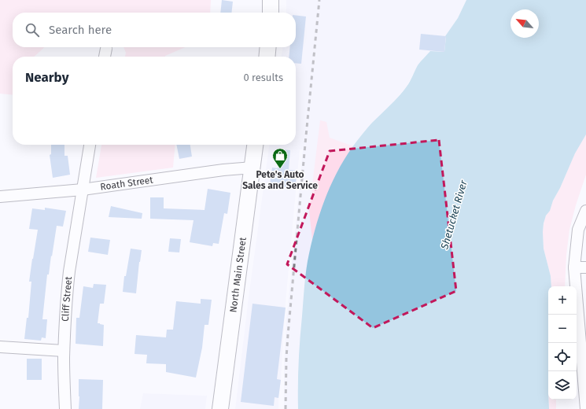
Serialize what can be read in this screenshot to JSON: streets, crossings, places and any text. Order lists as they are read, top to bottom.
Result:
{
  "streets": {
    "main road": ["North Main Street"],
    "street": ["Roath Street", "Cliff Street"]
  },
  "crossings": [
    ["Roath Street", "North Main Street"],
    ["Roath Street", "Cliff Street"]
  ],
  "water": ["Shetucket River"],
  "places": {
    "shop": ["Pete's Auto Sales and Service"]
  },
  "north": "top left",
  "page": {
    "search": "Search here",
    "heading": ["Nearby", "0 results"],
    "map_buttons": ["+", "−"]
  }
}
